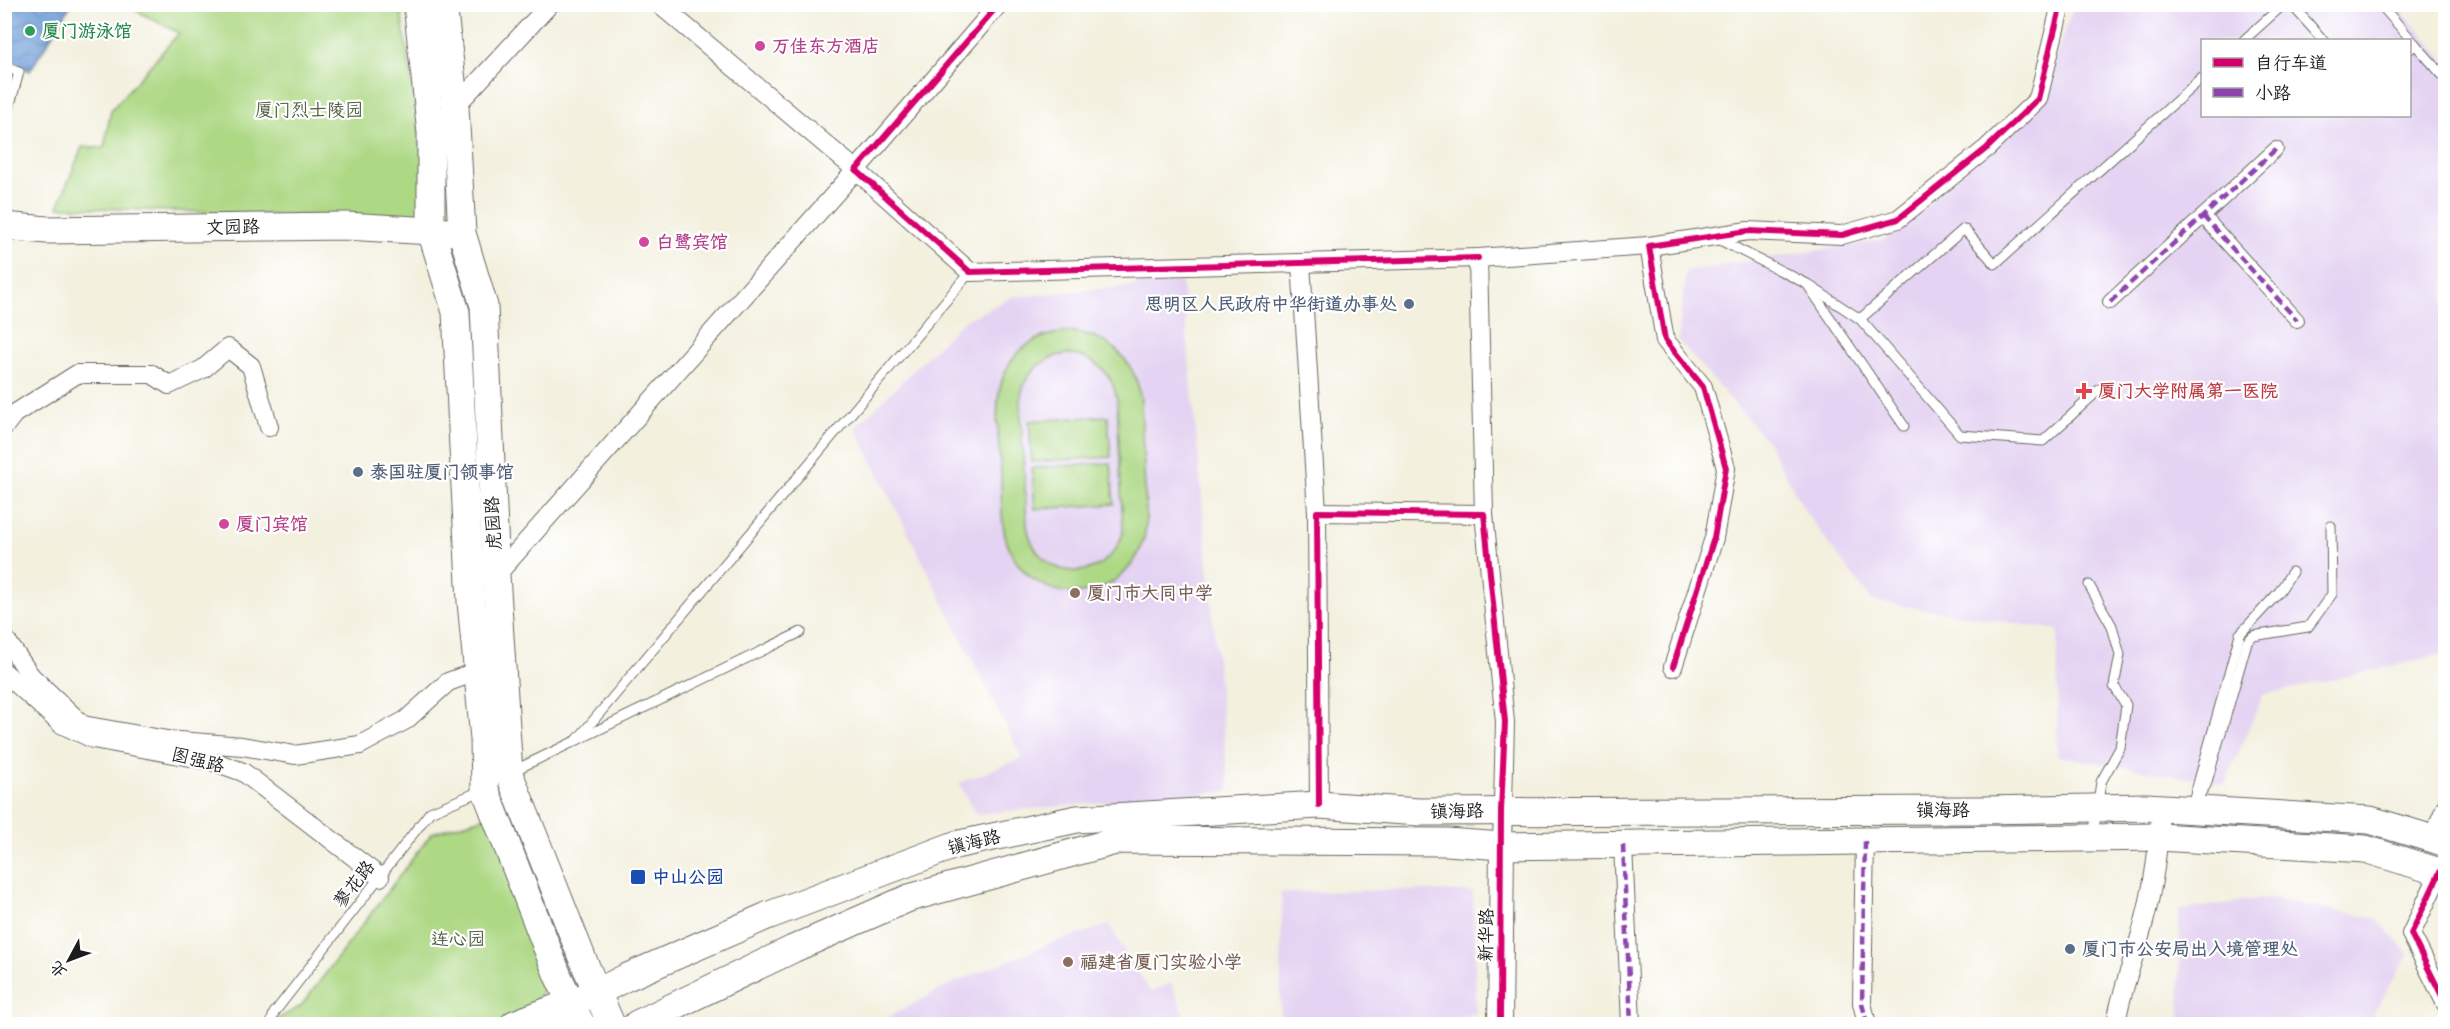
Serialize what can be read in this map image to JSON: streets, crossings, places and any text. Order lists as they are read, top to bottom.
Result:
{
  "streets": {
    "main road": ["文园路", "虎园路", "镇海路"],
    "street": ["图强路", "新华路"],
    "lane": ["蓼花路"]
  },
  "crossings": [
    ["文园路", "虎园路"],
    ["虎园路", "镇海路"],
    ["虎园路", "蓼花路"],
    ["图强路", "蓼花路"],
    ["镇海路", "新华路"]
  ],
  "parks": ["厦门烈士陵园", "连心园"],
  "places": {
    "other": [
      "厦门游泳馆",
      "万佳东方酒店",
      "白鹭宾馆",
      "思明区人民政府中华街道办事处",
      "泰国驻厦门领事馆",
      "厦门宾馆",
      "厦门市大同中学",
      "厦门市公安局出入境管理处",
      "福建省厦门实验小学"
    ],
    "health": ["厦门大学附属第一医院"],
    "transit": ["中山公园"]
  },
  "legend": ["自行车道", "小路"],
  "north": "bottom left"
}
